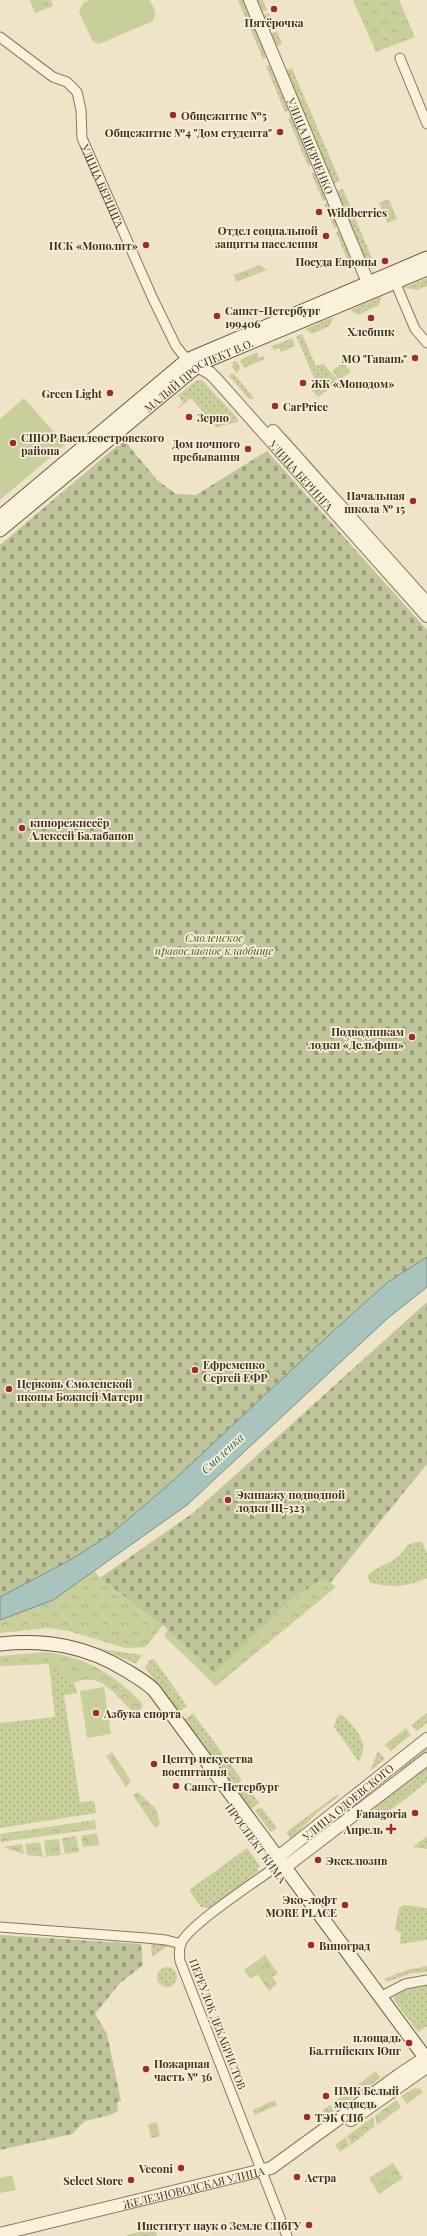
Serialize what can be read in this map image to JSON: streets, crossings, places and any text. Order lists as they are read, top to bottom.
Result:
{
  "streets": {
    "main road": ["МАЛЫЙ ПРОСПЕКТ В.О.", "ПРОСПЕКТ КИМА"],
    "street": [
      "УЛИЦА ШЕВЧЕНКО",
      "УЛИЦА БЕРИНГА",
      "УЛИЦА ОДОЕВСКОГО",
      "ПЕРЕУЛОК ДЕКАБРИСТОВ",
      "ЖЕЛЕЗНОВОДСКАЯ УЛИЦА"
    ]
  },
  "crossings": [
    ["УЛИЦА ШЕВЧЕНКО", "МАЛЫЙ ПРОСПЕКТ В.О."],
    ["УЛИЦА БЕРИНГА", "МАЛЫЙ ПРОСПЕКТ В.О."],
    ["УЛИЦА ОДОЕВСКОГО", "ПРОСПЕКТ КИМА"],
    ["УЛИЦА ОДОЕВСКОГО", "ПЕРЕУЛОК ДЕКАБРИСТОВ"],
    ["ПРОСПЕКТ КИМА", "ЖЕЛЕЗНОВОДСКАЯ УЛИЦА"],
    ["ПЕРЕУЛОК ДЕКАБРИСТОВ", "ЖЕЛЕЗНОВОДСКАЯ УЛИЦА"]
  ],
  "water": ["Смоленка"],
  "parks": ["Смоленское православное кладбище"],
  "places": {
    "other": [
      "Пятёрочка",
      "Общежитие №5",
      "Общежитие №4 \"Дом студента\"",
      "Wildberries",
      "Отдел социальной защиты населения",
      "НСК «Монолит»",
      "Посуда Европы",
      "Санкт-Петербург 199406",
      "Хлебник",
      "МО \"Гавань\"",
      "ЖК «Монодом»",
      "Green Light",
      "CarPrice",
      "Зерно",
      "СШОР Василеостровского района",
      "Дом ночного пребывания",
      "Начальная школа № 15",
      "кинорежиссёр Алексей Балабанов",
      "Подводникам лодки «Дельфин»",
      "Ефременко Сергей ЕФР",
      "Церковь Смоленской иконы Божией Матери",
      "Экипажу подводной лодки Щ-323",
      "Азбука спорта",
      "Центр искусства воспитания",
      "Санкт-Петербург",
      "Fanagoria",
      "Эксклюзив",
      "Эко-лофт MORE PLACE",
      "Виноград",
      "площадь Балтийских Юнг",
      "Пожарная часть № 36",
      "ПМК Белый медведь",
      "ТЭК СПб",
      "Veconi",
      "Астра",
      "Select Store",
      "Институт наук о Земле СПбГУ"
    ],
    "health": ["Апрель"]
  }
}
